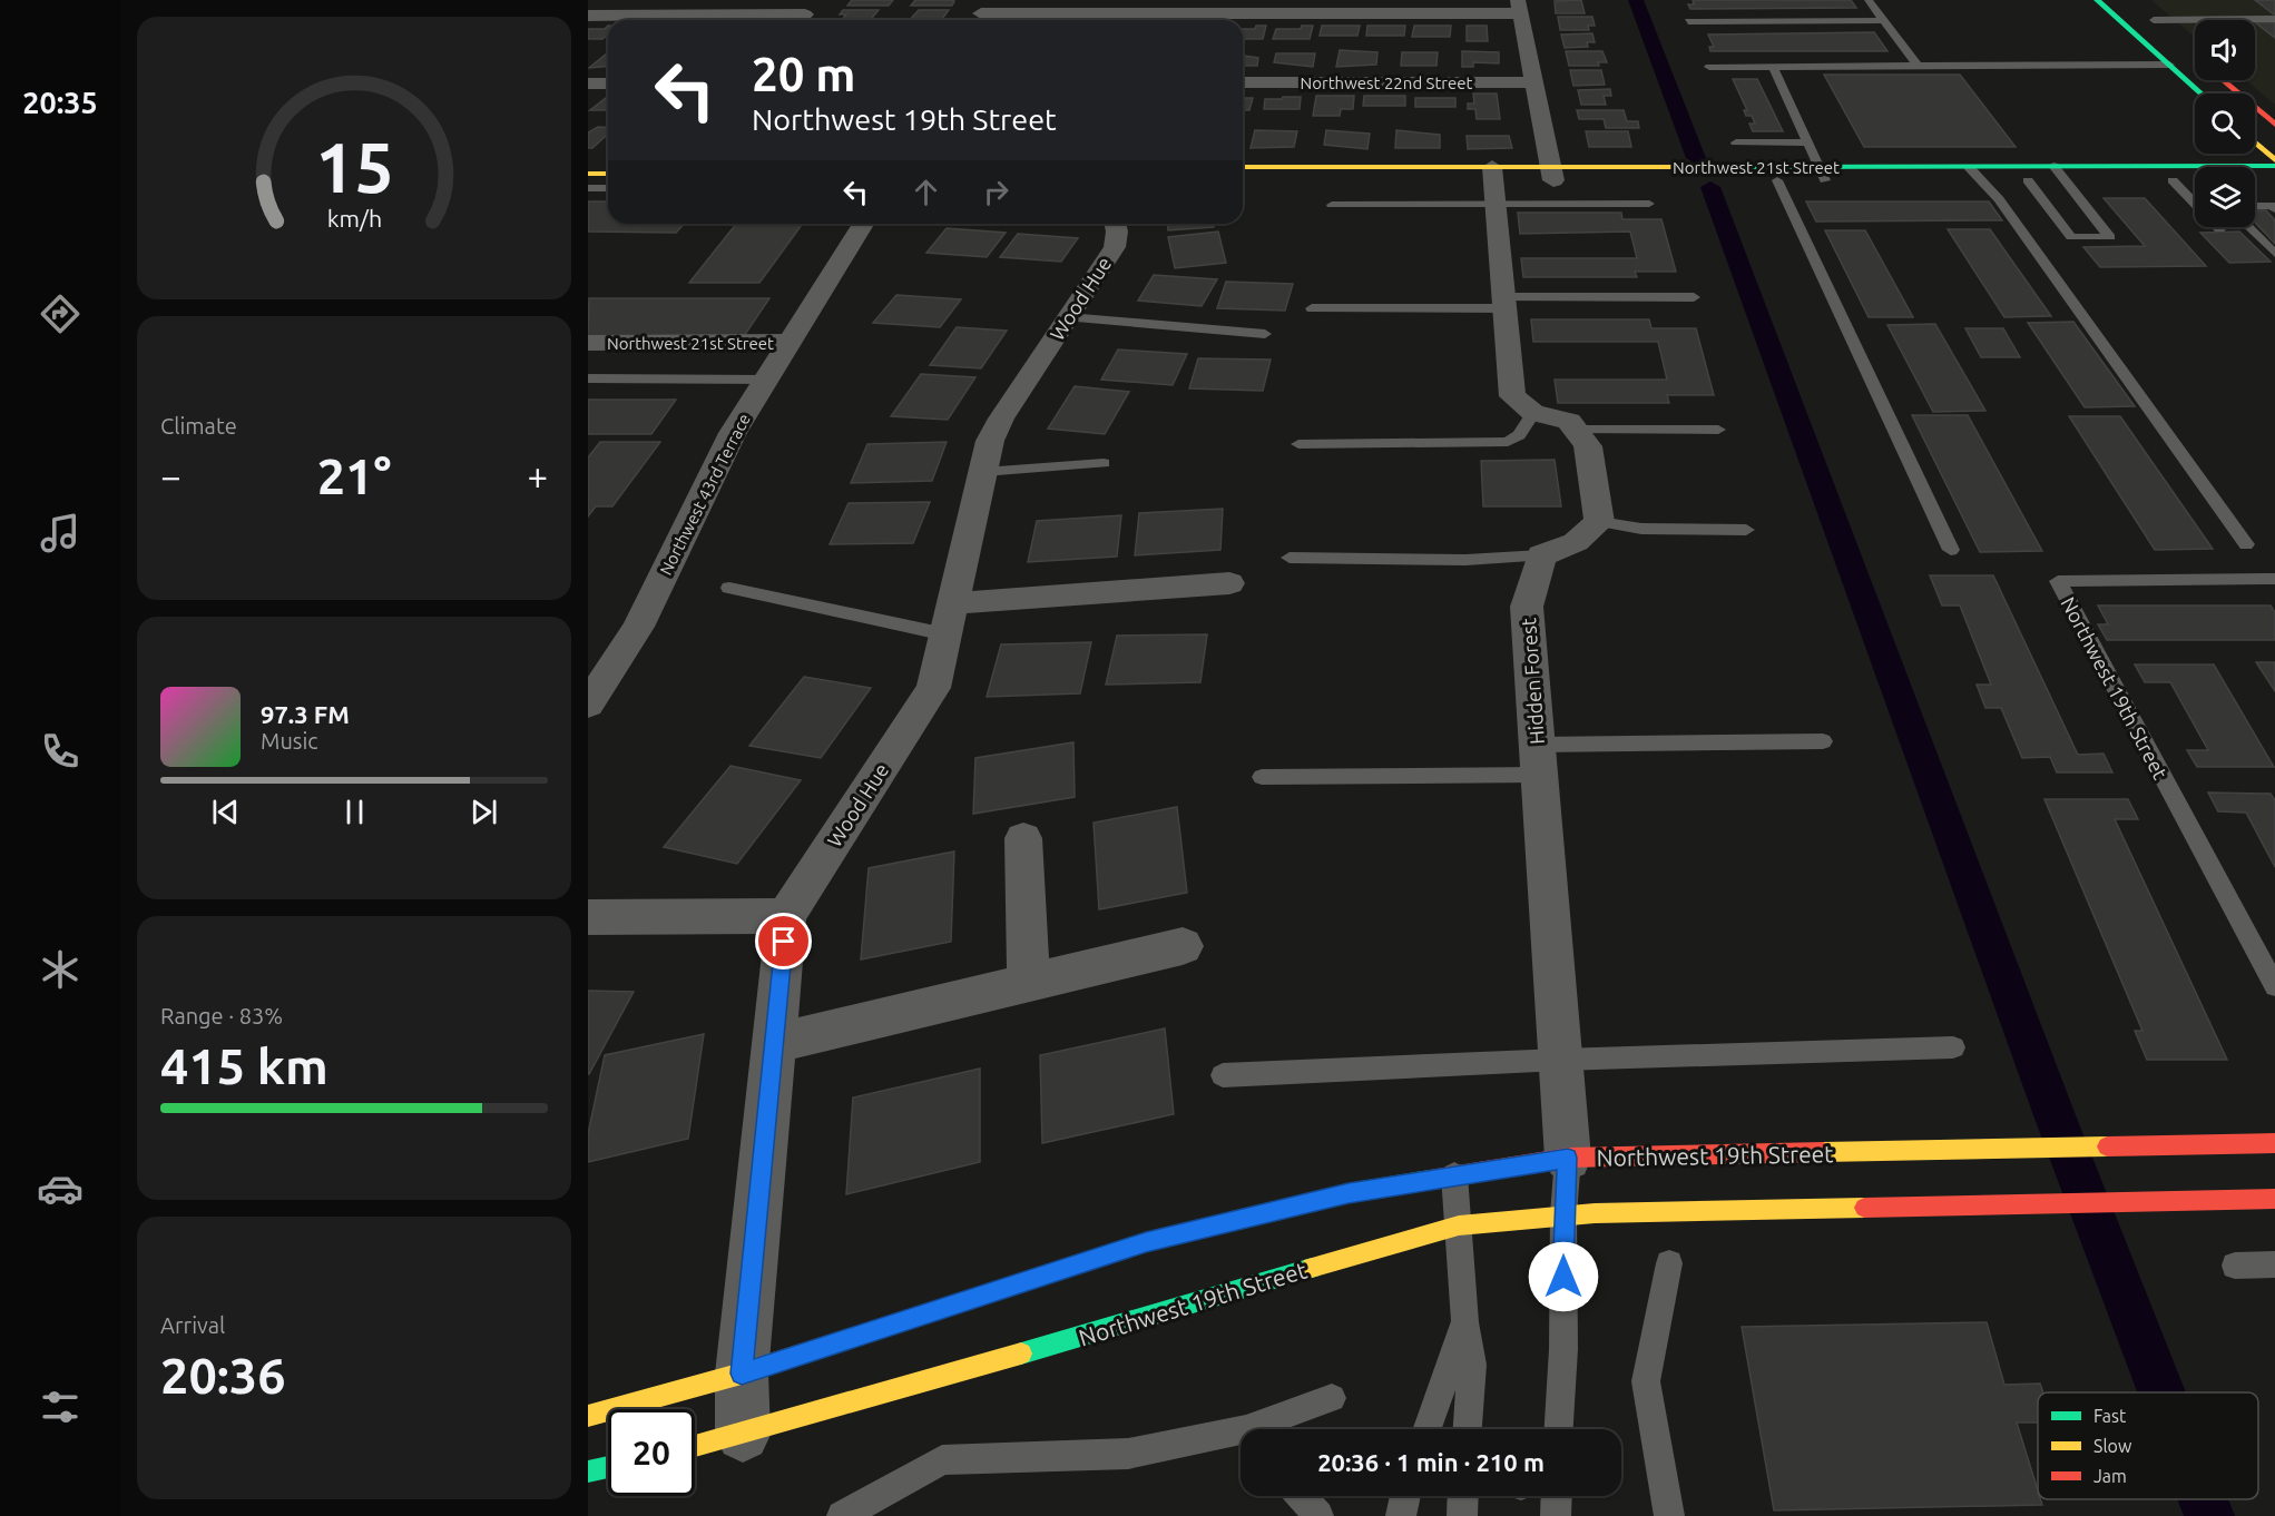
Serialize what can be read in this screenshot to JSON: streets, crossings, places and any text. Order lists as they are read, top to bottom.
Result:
{
  "streets": {
    "street": [
      "Northwest 22nd Street",
      "Northwest 21st Street",
      "Wood Hue",
      "Northwest 43rd Terrace",
      "Hidden Forest",
      "Northwest 19th Street"
    ]
  },
  "crossings": [
    ["Northwest 21st Street", "Northwest 43rd Terrace"],
    ["Wood Hue", "Northwest 19th Street"],
    ["Hidden Forest", "Northwest 19th Street"]
  ],
  "legend": ["Fast", "Slow", "Jam"],
  "page": {
    "tabs": "20:35",
    "turn": ["20 m", "Northwest 19th Street"],
    "tile": [
      "Climate",
      ["Range · 83%", "415 km"],
      ["Arrival", "20:36"]
    ],
    "heat": ["−", "21°", "+"],
    "song": ["97.3 FM", "Music"],
    "limit": "20",
    "trip": "20:36 · 1 min · 210 m",
    "gauge": ["15", "km/h"]
  }
}
